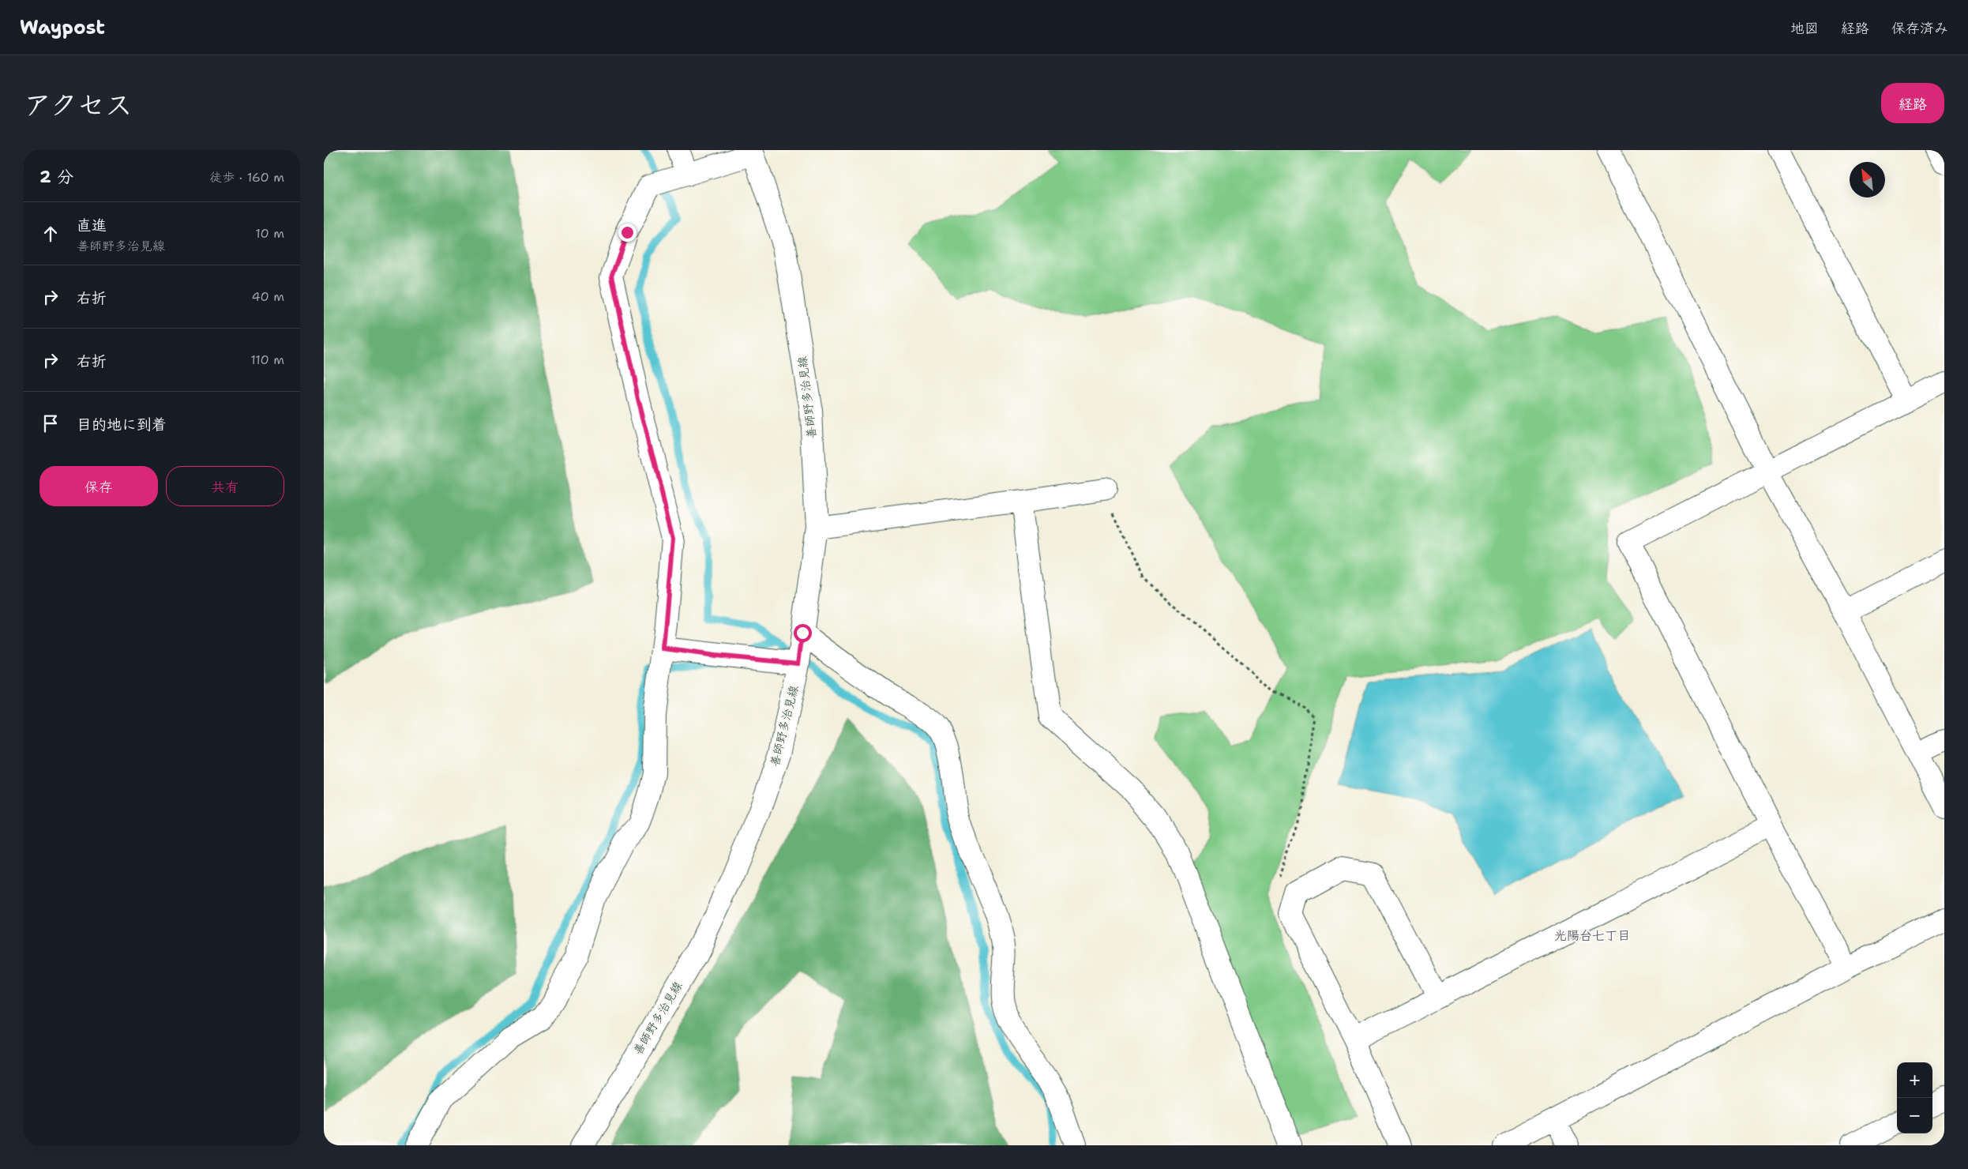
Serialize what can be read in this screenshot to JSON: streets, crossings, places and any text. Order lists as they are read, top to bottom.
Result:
{
  "streets": {
    "street": ["善師野多治見線"]
  },
  "districts": ["光陽台七丁目"],
  "north": "top left",
  "page": {
    "header": "Waypost",
    "nav": ["地図", "経路", "保存済み"],
    "title": "アクセス",
    "buttons": [
      "経路",
      ["保存", "共有"]
    ],
    "heading": ["2 分", "徒歩 · 160 m"],
    "list": [
      ["直進", "善師野多治見線", "10 m"],
      ["右折", "40 m"],
      ["右折", "110 m"],
      "目的地に到着"
    ],
    "map_buttons": ["+", "−"]
  }
}
